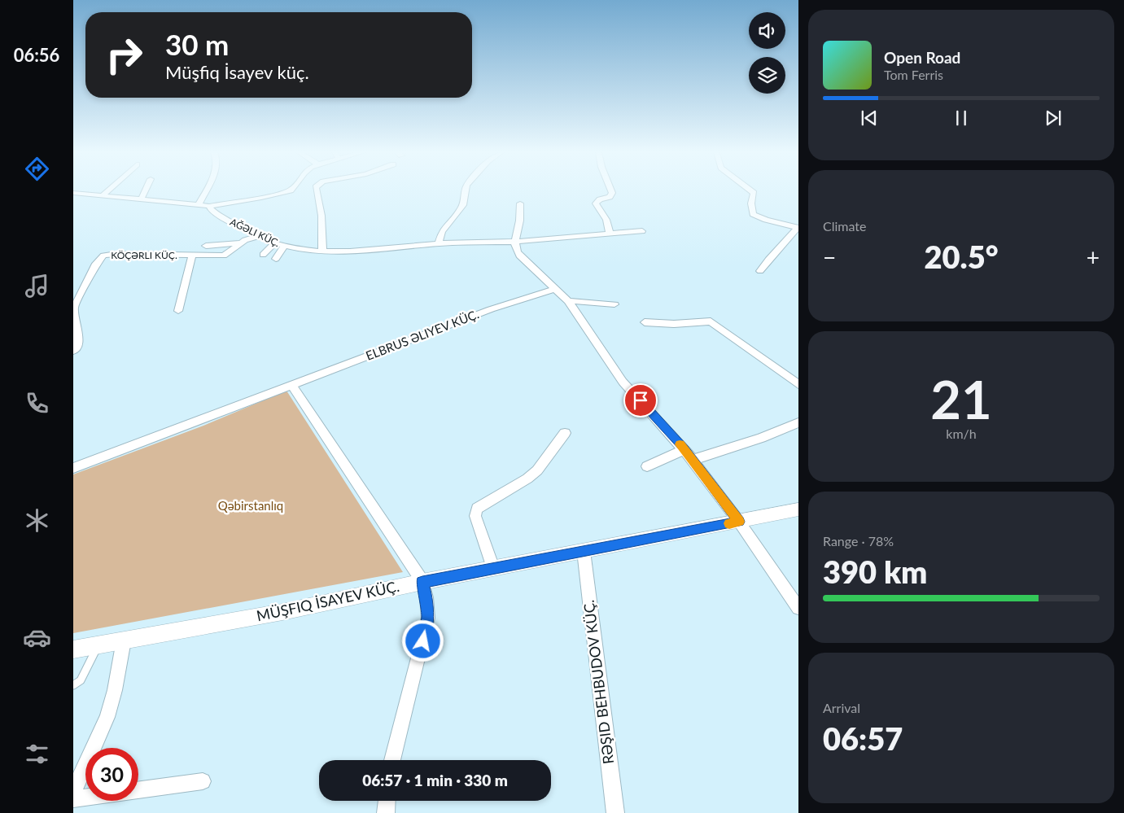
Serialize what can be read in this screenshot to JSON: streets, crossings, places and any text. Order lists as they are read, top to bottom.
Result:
{
  "streets": {
    "street": [
      "AĞƏLI KÜÇ.",
      "KÖÇƏRLI KÜÇ.",
      "ELBRUS ƏLIYEV KÜÇ.",
      "MÜŞFIQ İSAYEV KÜÇ.",
      "RƏŞID BEHBUDOV KÜÇ."
    ]
  },
  "crossings": [
    ["AĞƏLI KÜÇ.", "KÖÇƏRLI KÜÇ."],
    ["MÜŞFIQ İSAYEV KÜÇ.", "RƏŞID BEHBUDOV KÜÇ."]
  ],
  "parks": ["Qəbirstanlıq"],
  "page": {
    "tabs": "06:56",
    "turn": ["30 m", "Müşfiq İsayev küç."],
    "song": ["Open Road", "Tom Ferris"],
    "tile": [
      "Climate",
      ["21", "km/h"],
      ["Range · 78%", "390 km"],
      ["Arrival", "06:57"]
    ],
    "heat": ["−", "20.5°", "+"],
    "limit": "30",
    "trip": "06:57 · 1 min · 330 m"
  }
}
